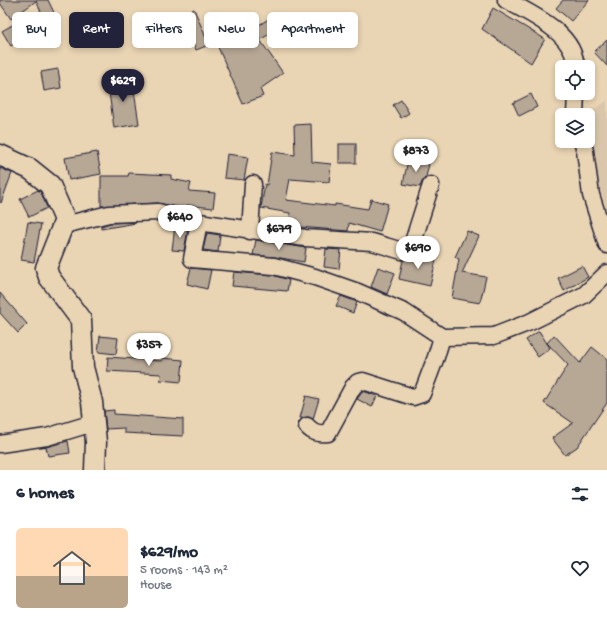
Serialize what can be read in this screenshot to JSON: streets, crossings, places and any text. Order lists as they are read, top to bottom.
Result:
{
  "page": {
    "chip": [
      "Buy",
      "Rent",
      "Filters",
      "New",
      "Apartment"
    ],
    "price": [
      "$629",
      "$873",
      "$640",
      "$679",
      "$690",
      "$357"
    ],
    "heading": "6 homes",
    "list": [
      {
        "name": "$629/mo",
        "note": "5 rooms · 143 m² · House"
      }
    ]
  }
}
